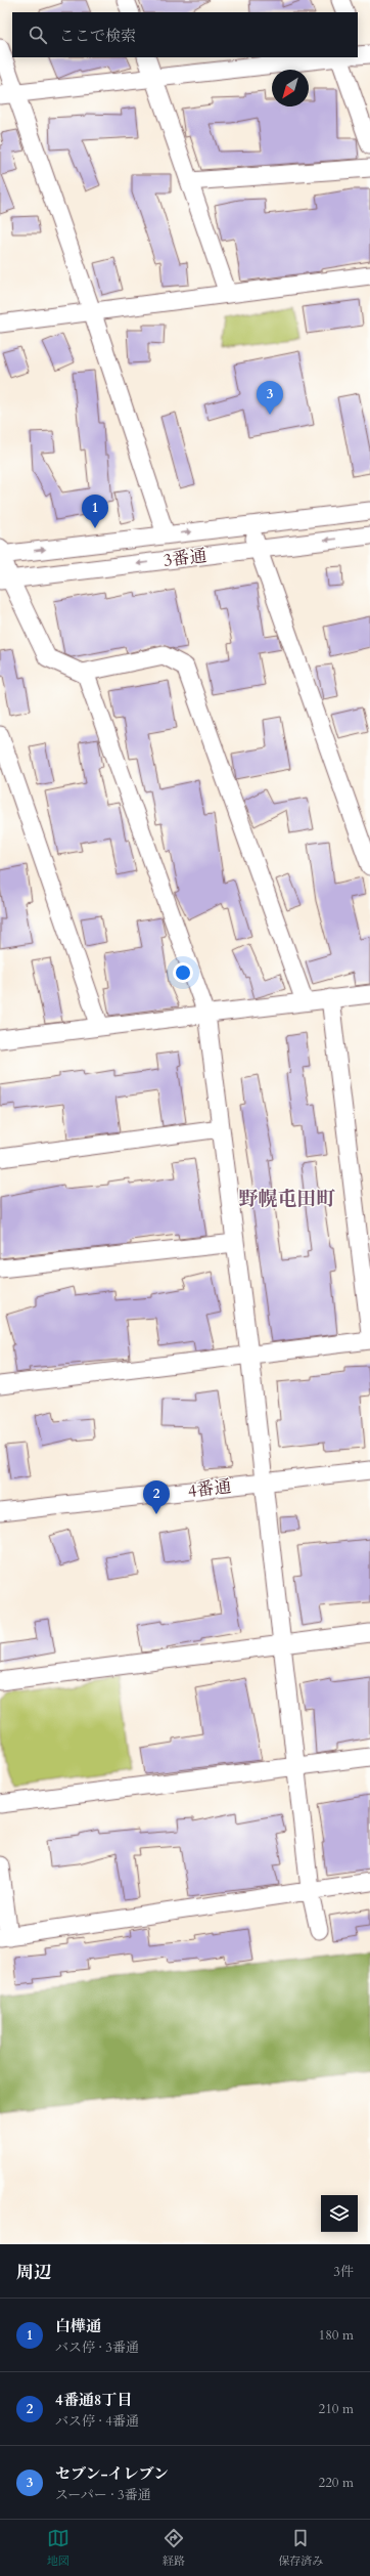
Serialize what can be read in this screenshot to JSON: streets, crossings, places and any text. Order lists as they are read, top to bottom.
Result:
{
  "streets": {
    "street": ["3番通", "4番通"]
  },
  "districts": ["野幌屯田町"],
  "north": "bottom left",
  "page": {
    "search": "ここで検索",
    "pins": ["3", "1", "2"],
    "heading": ["周辺", "3件"],
    "list": [
      {
        "mark": "1",
        "name": "白樺通",
        "note": "バス停 · 3番通",
        "value": "180 m"
      },
      {
        "mark": "2",
        "name": "4番通8丁目",
        "note": "バス停 · 4番通",
        "value": "210 m"
      },
      {
        "mark": "3",
        "name": "セブン-イレブン",
        "note": "スーパー · 3番通",
        "value": "220 m"
      }
    ],
    "nav": ["地図", "経路", "保存済み"]
  }
}
